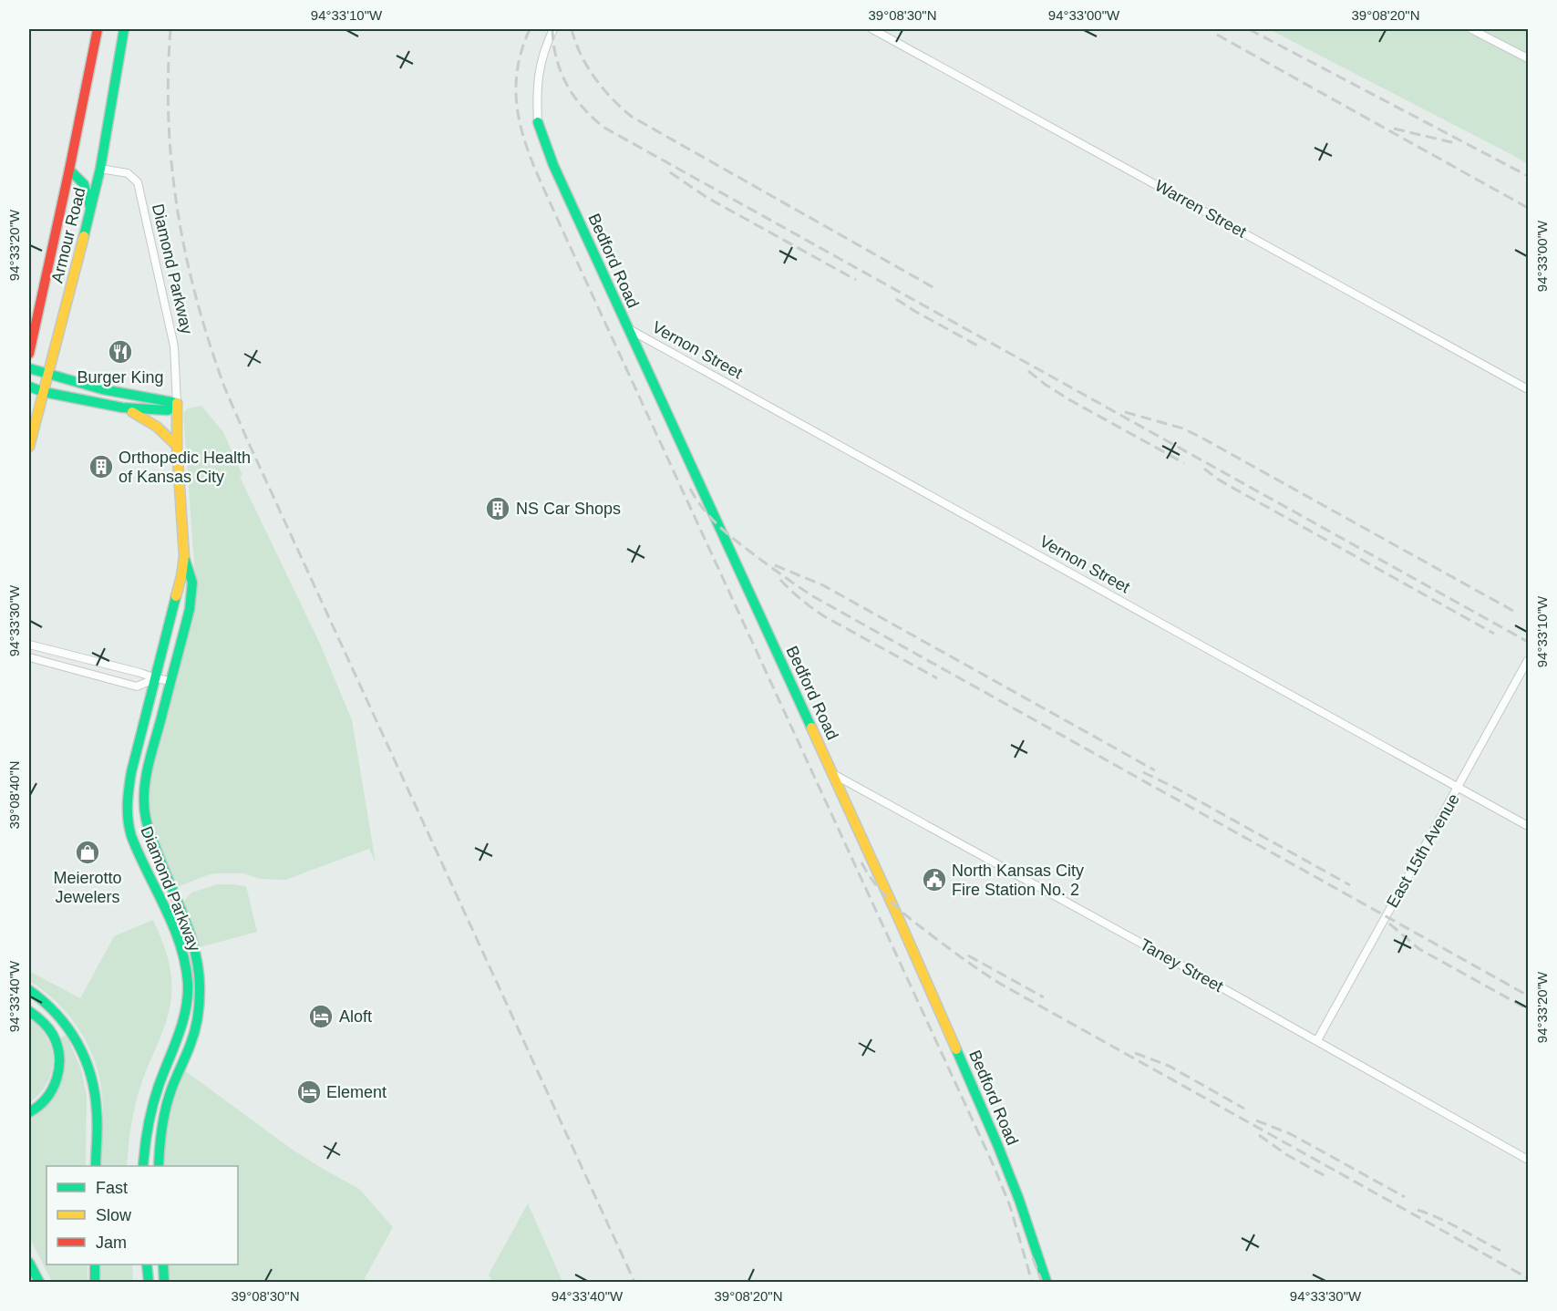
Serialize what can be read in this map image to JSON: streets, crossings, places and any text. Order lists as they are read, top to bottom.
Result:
{
  "streets": {
    "main road": ["Armour Road", "Bedford Road", "Diamond Parkway"],
    "street": [
      "Warren Street",
      "Vernon Street",
      "East 15th Avenue",
      "Taney Street"
    ]
  },
  "crossings": [
    ["Armour Road", "Diamond Parkway"],
    ["Bedford Road", "Vernon Street"],
    ["Bedford Road", "Taney Street"],
    ["Vernon Street", "East 15th Avenue"],
    ["East 15th Avenue", "Taney Street"]
  ],
  "places": {
    "restaurant": ["Burger King"],
    "building": ["Orthopedic Health of Kansas City", "NS Car Shops"],
    "shop": ["Meierotto Jewelers"],
    "public building": ["North Kansas City Fire Station No. 2"],
    "hotel": ["Aloft", "Element"]
  },
  "legend": ["Fast", "Slow", "Jam"],
  "coordinates": [
    "94°33'10\"W",
    "39°08'30\"N",
    "94°33'00\"W",
    "39°08'20\"N",
    "94°33'20\"W",
    "94°33'30\"W",
    "39°08'40\"N",
    "94°33'40\"W"
  ]
}
